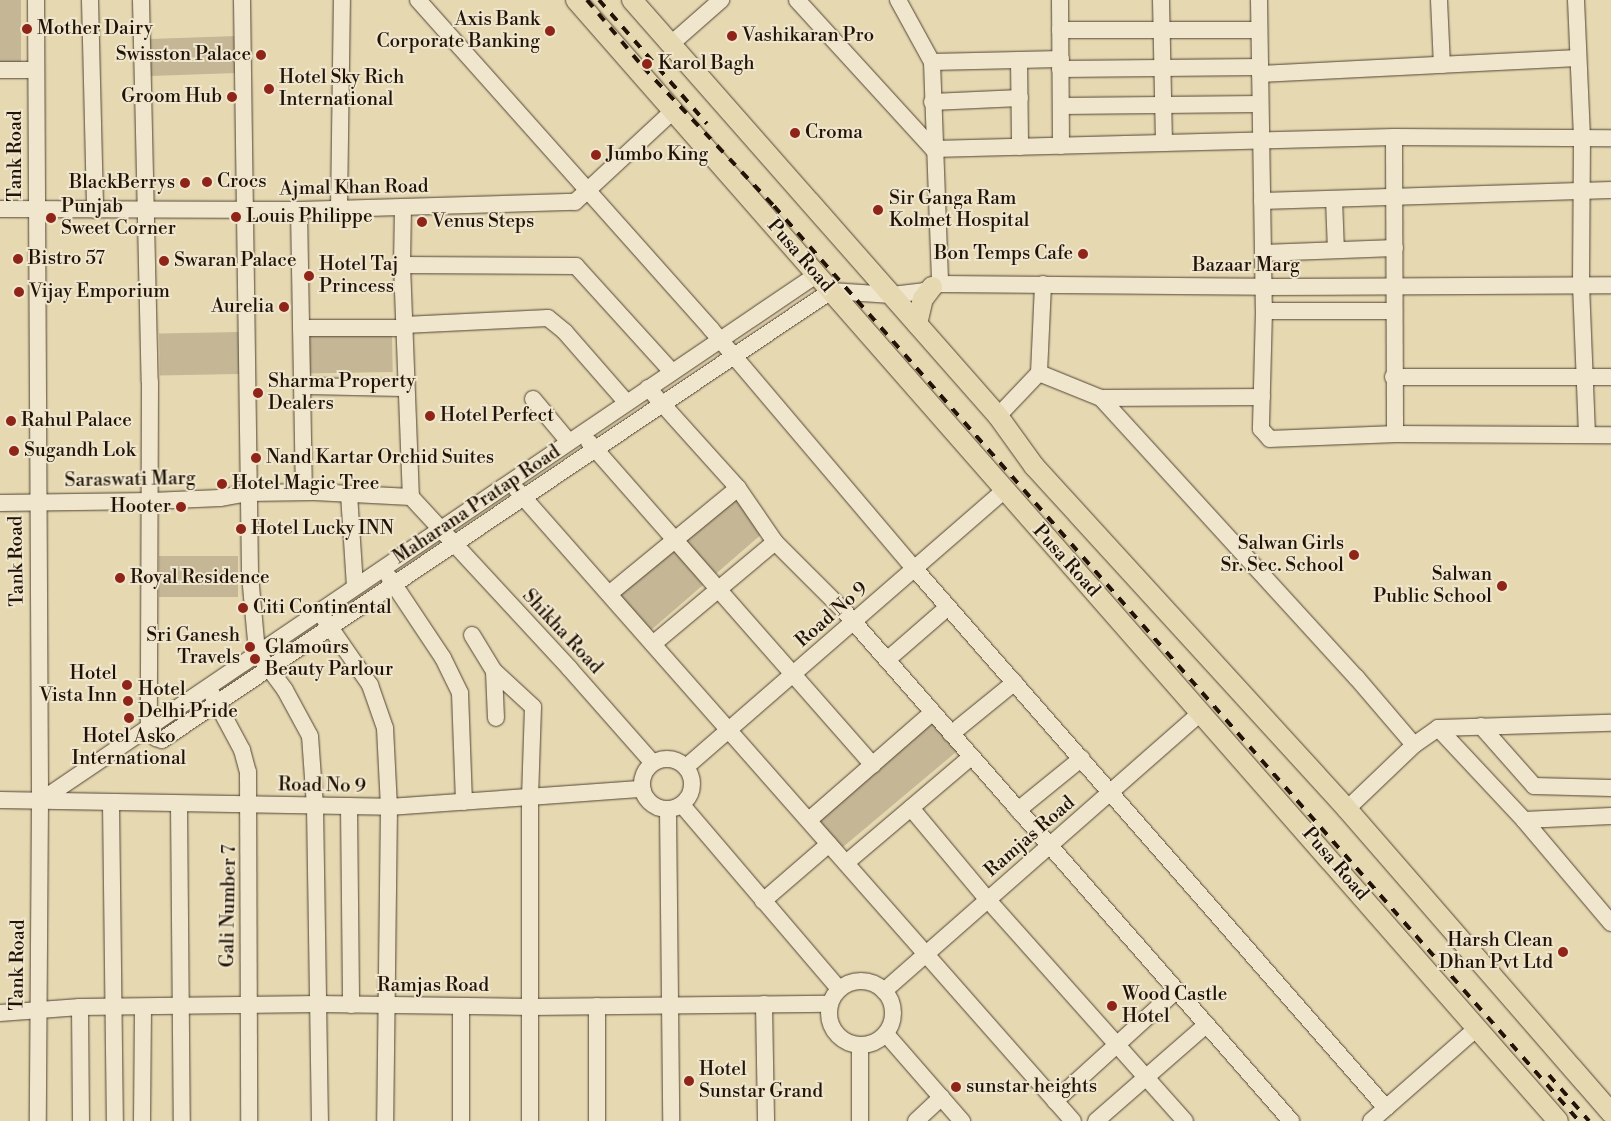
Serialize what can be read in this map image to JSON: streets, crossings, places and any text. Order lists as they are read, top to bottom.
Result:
{
  "streets": {
    "main road": ["Pusa Road"],
    "street": [
      "Tank Road",
      "Ajmal Khan Road",
      "Bazaar Marg",
      "Saraswati Marg",
      "Maharana Pratap Road",
      "Road No 9",
      "Shikha Road",
      "Ramjas Road",
      "Gali Number 7"
    ]
  },
  "crossings": [
    ["Tank Road", "Ajmal Khan Road"],
    ["Tank Road", "Saraswati Marg"],
    ["Tank Road", "Maharana Pratap Road"],
    ["Tank Road", "Road No 9"],
    ["Tank Road", "Ramjas Road"],
    ["Ajmal Khan Road", "Pusa Road"],
    ["Pusa Road", "Bazaar Marg"],
    ["Pusa Road", "Maharana Pratap Road"],
    ["Pusa Road", "Road No 9"],
    ["Pusa Road", "Ramjas Road"],
    ["Bazaar Marg", "Maharana Pratap Road"],
    ["Maharana Pratap Road", "Road No 9"],
    ["Maharana Pratap Road", "Shikha Road"],
    ["Maharana Pratap Road", "Gali Number 7"],
    ["Road No 9", "Shikha Road"],
    ["Road No 9", "Gali Number 7"],
    ["Ramjas Road", "Gali Number 7"]
  ],
  "places": [
    "Mother Dairy",
    "Axis Bank Corporate Banking",
    "Vashikaran Pro",
    "Swisston Palace",
    "Karol Bagh",
    "Hotel Sky Rich International",
    "Groom Hub",
    "Croma",
    "Jumbo King",
    "Crocs",
    "BlackBerrys",
    "Sir Ganga Ram Kolmet Hospital",
    "Louis Philippe",
    "Punjab Sweet Corner",
    "Venus Steps",
    "Bon Temps Cafe",
    "Bistro 57",
    "Swaran Palace",
    "Hotel Taj Princess",
    "Vijay Emporium",
    "Aurelia",
    "Sharma Property Dealers",
    "Hotel Perfect",
    "Rahul Palace",
    "Sugandh Lok",
    "Nand Kartar Orchid Suites",
    "Hotel Magic Tree",
    "Hooter",
    "Hotel Lucky INN",
    "Salwan Girls Sr. Sec. School",
    "Royal Residence",
    "Salwan Public School",
    "Citi Continental",
    "Sri Ganesh Travels",
    "Glamours Beauty Parlour",
    "Hotel Vista Inn",
    "Hotel Delhi Pride",
    "Hotel Asko International",
    "Harsh Clean Dhan Pvt Ltd",
    "Wood Castle Hotel",
    "Hotel Sunstar Grand",
    "sunstar heights"
  ]
}
